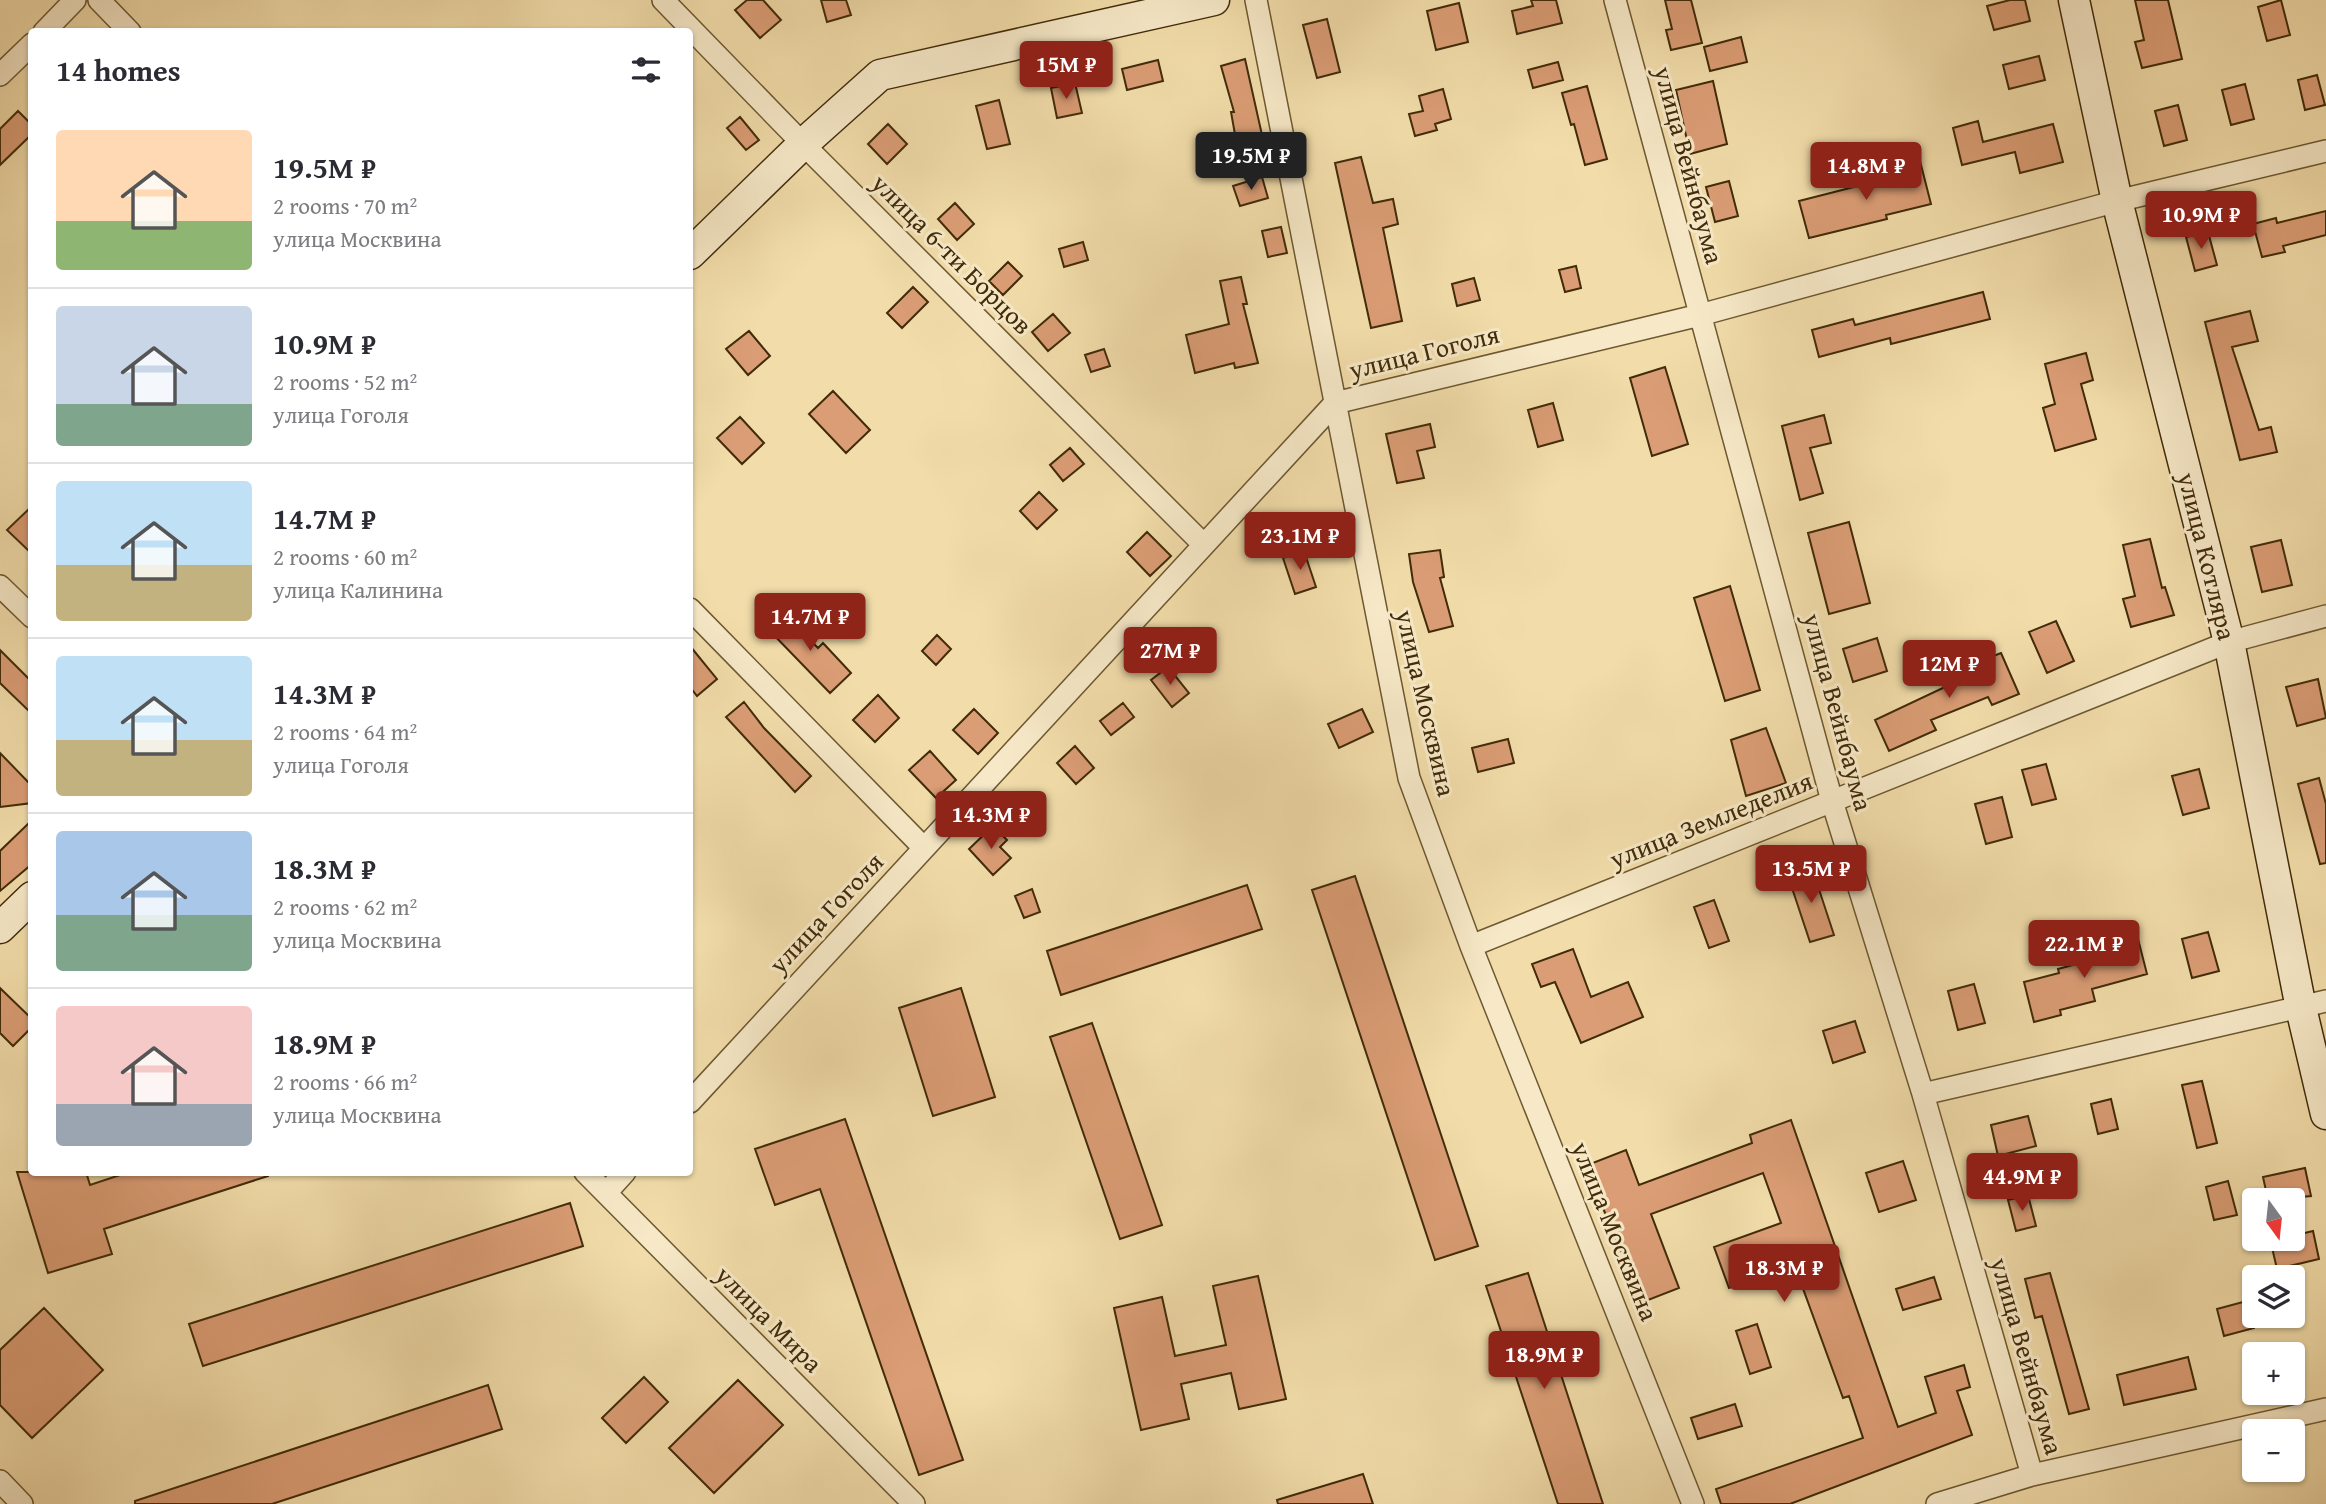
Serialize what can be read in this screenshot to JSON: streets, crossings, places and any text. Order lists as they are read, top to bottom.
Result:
{
  "streets": {
    "street": [
      "улица Вейнбаума",
      "улица 6-ти Борцов",
      "улица Гоголя",
      "улица Котляра",
      "улица Москвина",
      "улица Земледелия",
      "улица Мира"
    ]
  },
  "crossings": [
    ["улица Вейнбаума", "улица Гоголя"],
    ["улица Вейнбаума", "улица Земледелия"],
    ["улица 6-ти Борцов", "улица Гоголя"],
    ["улица Гоголя", "улица Котляра"],
    ["улица Гоголя", "улица Москвина"],
    ["улица Котляра", "улица Земледелия"],
    ["улица Москвина", "улица Земледелия"]
  ],
  "north": "bottom",
  "page": {
    "heading": "14 homes",
    "price": [
      "15M ₽",
      "19.5M ₽",
      "14.8M ₽",
      "10.9M ₽",
      "23.1M ₽",
      "14.7M ₽",
      "27M ₽",
      "12M ₽",
      "14.3M ₽",
      "13.5M ₽",
      "22.1M ₽",
      "44.9M ₽",
      "18.3M ₽",
      "18.9M ₽"
    ],
    "list": [
      {
        "name": "19.5M ₽",
        "note": "2 rooms · 70 m² · улица Москвина"
      },
      {
        "name": "10.9M ₽",
        "note": "2 rooms · 52 m² · улица Гоголя"
      },
      {
        "name": "14.7M ₽",
        "note": "2 rooms · 60 m² · улица Калинина"
      },
      {
        "name": "14.3M ₽",
        "note": "2 rooms · 64 m² · улица Гоголя"
      },
      {
        "name": "18.3M ₽",
        "note": "2 rooms · 62 m² · улица Москвина"
      },
      {
        "name": "18.9M ₽",
        "note": "2 rooms · 66 m² · улица Москвина"
      }
    ],
    "map_buttons": ["+", "−"]
  }
}
